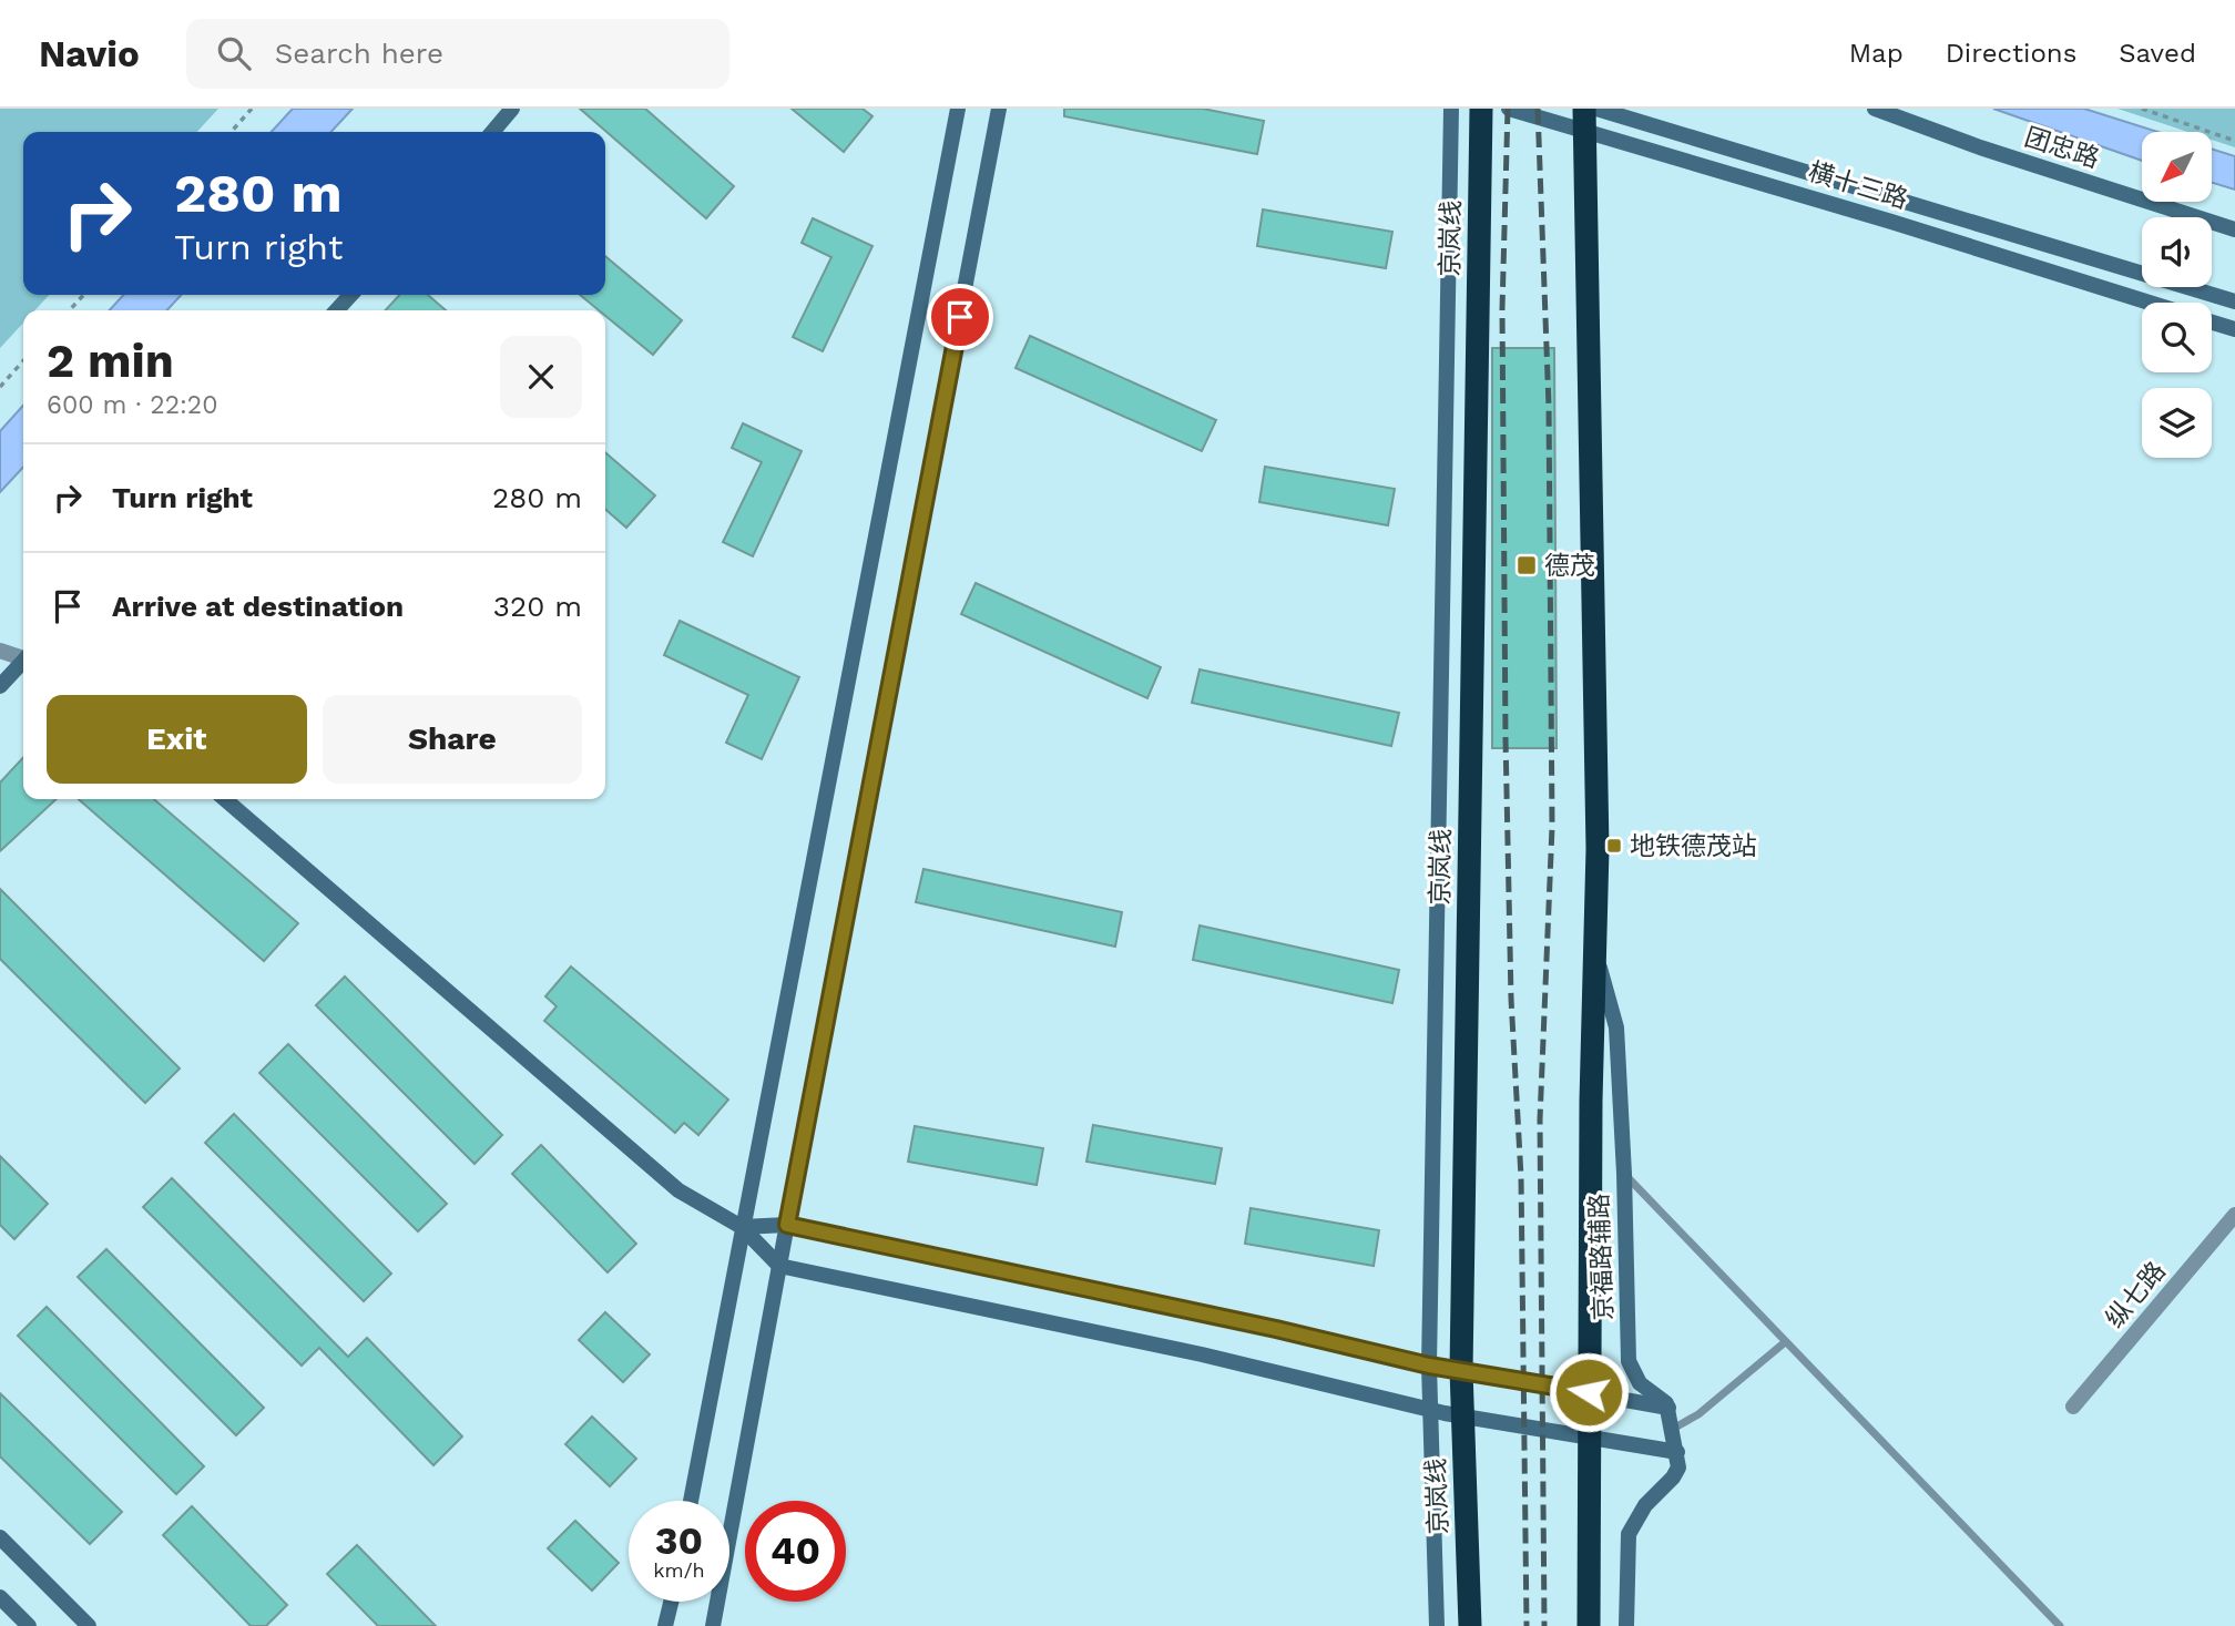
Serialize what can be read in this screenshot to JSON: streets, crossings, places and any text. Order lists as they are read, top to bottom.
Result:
{
  "streets": {
    "highway": ["京岚线"],
    "street": [
      "团忠路",
      "横十三路",
      "京福路辅路",
      "纵七路"
    ]
  },
  "places": {
    "transit": ["德茂", "地铁德茂站"]
  },
  "north": "bottom left",
  "page": {
    "header": "Navio",
    "search": "Search here",
    "nav": ["Map", "Directions", "Saved"],
    "turn": ["280 m", "Turn right"],
    "heading": ["2 min", "600 m · 22:20"],
    "list": [
      {
        "name": "Turn right",
        "value": "280 m"
      },
      {
        "name": "Arrive at destination",
        "value": "320 m"
      }
    ],
    "buttons": ["Exit", "Share"],
    "speed": "30 km/h",
    "limit": "40"
  }
}
